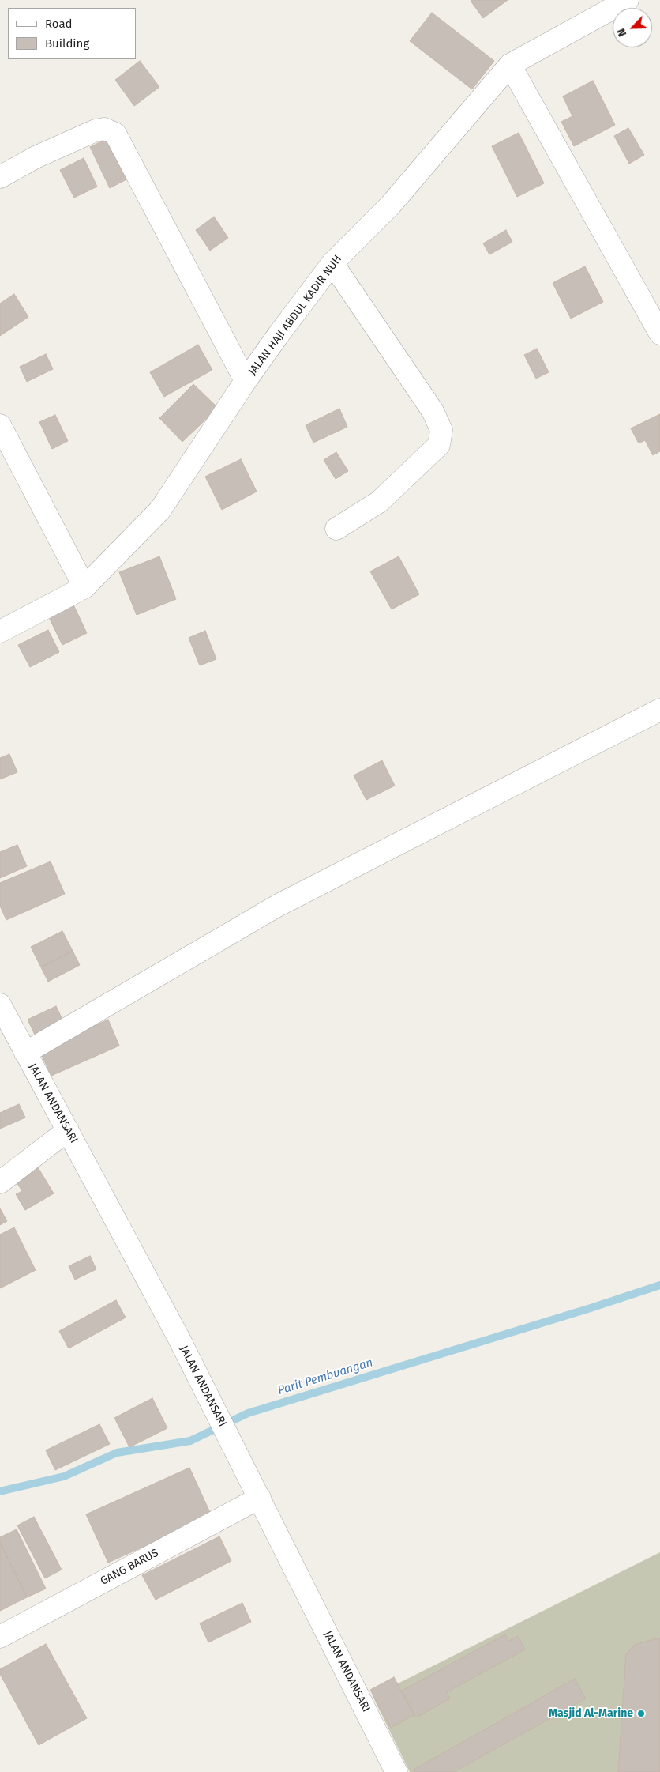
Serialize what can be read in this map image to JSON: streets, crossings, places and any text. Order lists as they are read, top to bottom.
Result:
{
  "streets": {
    "street": ["JALAN HAJI ABDUL KADIR NUH", "JALAN ANDANSARI", "GANG BARUS"]
  },
  "crossings": [
    ["JALAN ANDANSARI", "GANG BARUS"]
  ],
  "water": ["Parit Pembuangan"],
  "places": ["Masjid Al-Marine"],
  "legend": ["Road", "Building"],
  "north": "bottom left"
}
